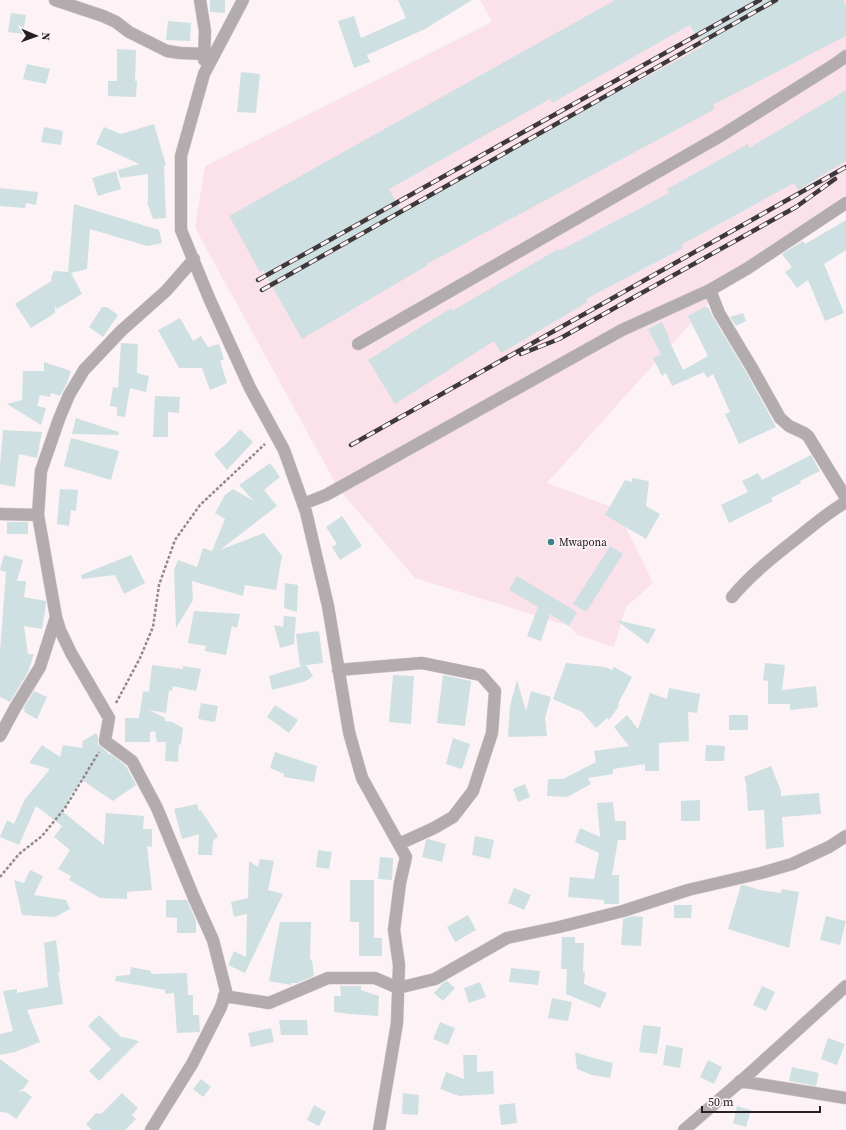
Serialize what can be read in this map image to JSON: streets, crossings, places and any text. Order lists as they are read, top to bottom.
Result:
{
  "places": ["Mwapona"],
  "scale_bar": "50 m",
  "north": "right"
}
